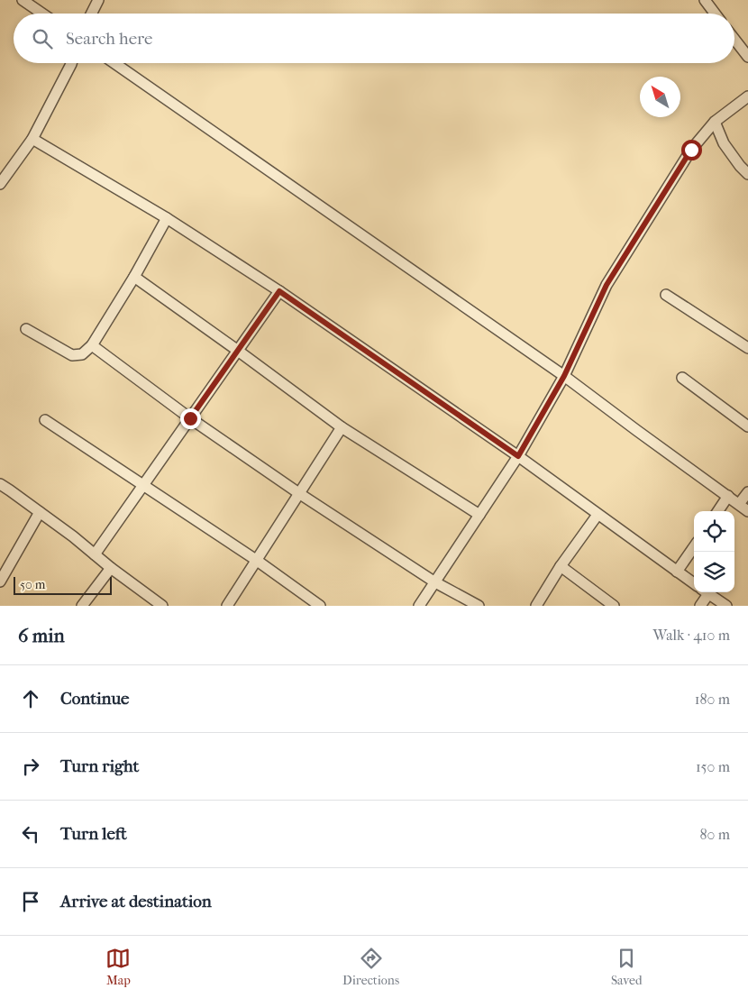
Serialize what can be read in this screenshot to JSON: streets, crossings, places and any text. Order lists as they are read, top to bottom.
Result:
{
  "scale_bar": "50 m",
  "north": "top left",
  "page": {
    "search": "Search here",
    "scale": "50 m",
    "heading": ["6 min", "Walk · 410 m"],
    "list": [
      ["Continue", "180 m"],
      ["Turn right", "150 m"],
      ["Turn left", "80 m"],
      "Arrive at destination"
    ],
    "nav": ["Map", "Directions", "Saved"]
  }
}
